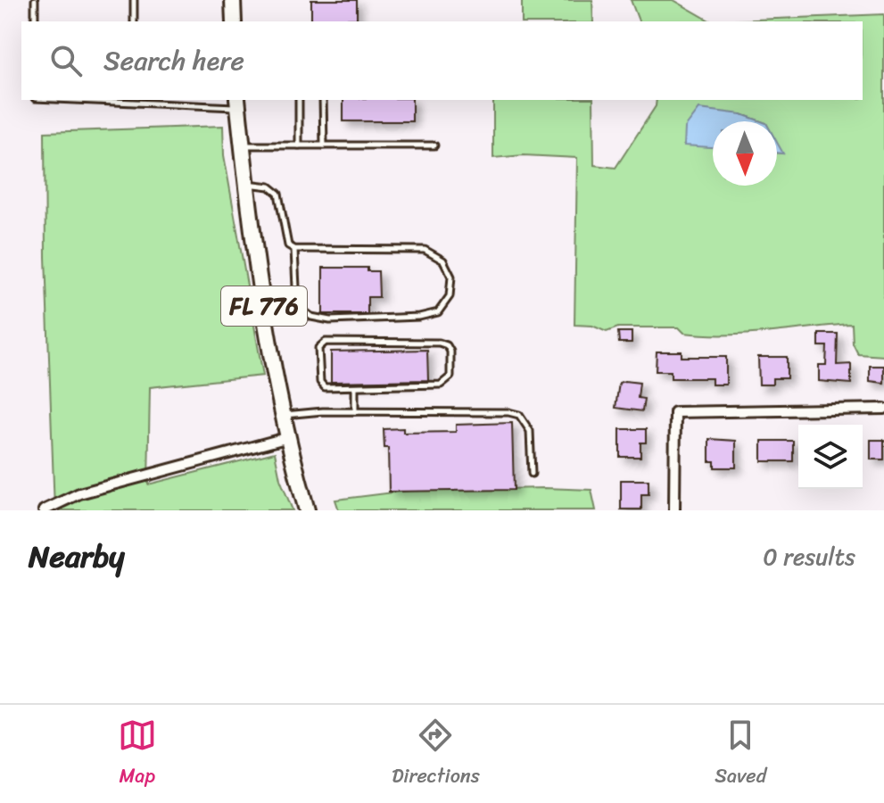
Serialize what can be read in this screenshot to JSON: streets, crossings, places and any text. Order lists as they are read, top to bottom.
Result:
{
  "streets": {
    "main road": ["FL 776"]
  },
  "north": "bottom",
  "page": {
    "search": "Search here",
    "heading": ["Nearby", "0 results"],
    "nav": ["Map", "Directions", "Saved"]
  }
}
